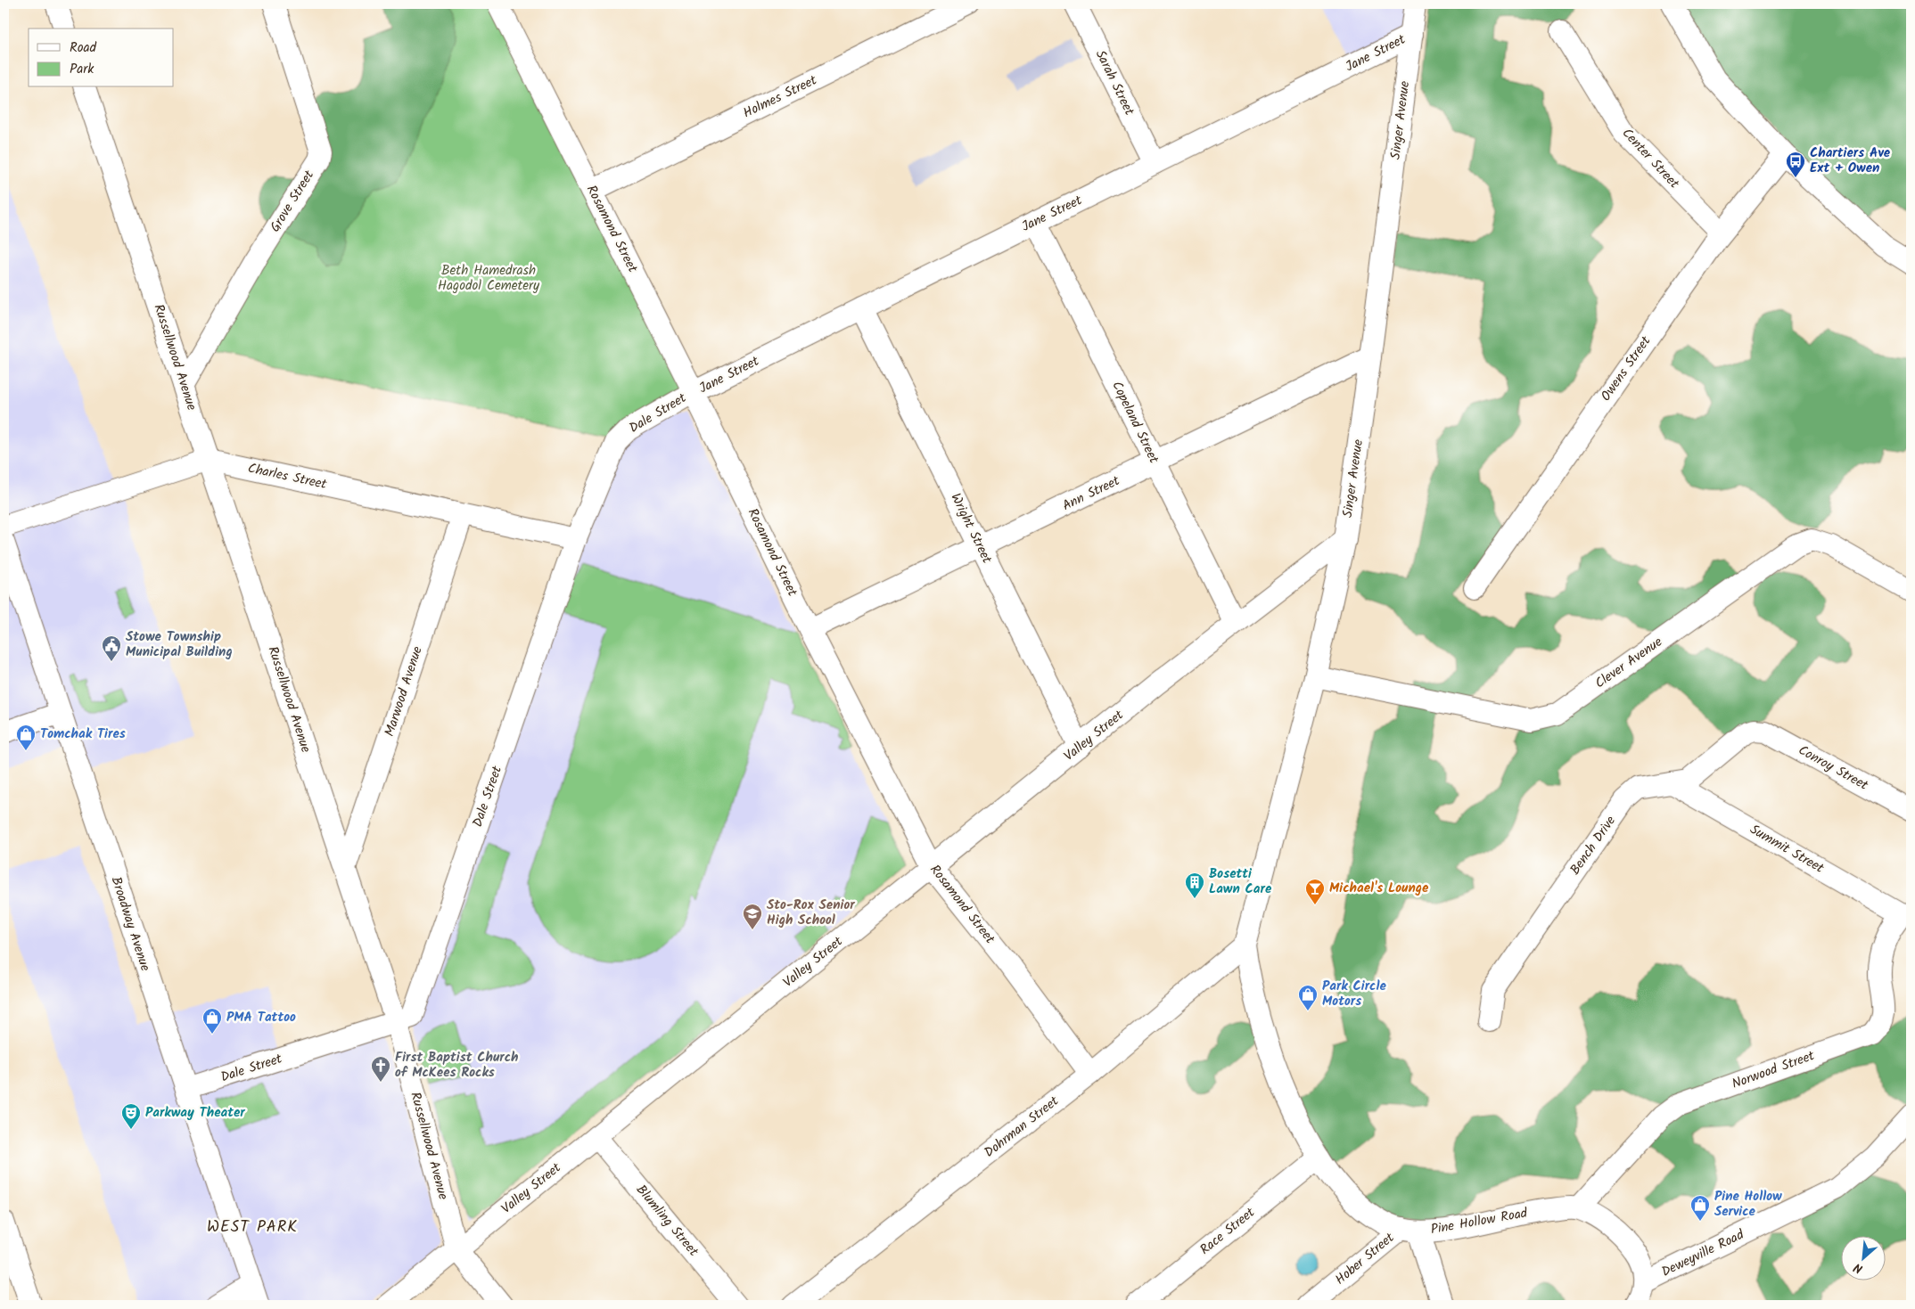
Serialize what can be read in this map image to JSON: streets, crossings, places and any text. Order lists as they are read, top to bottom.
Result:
{
  "streets": {
    "street": [
      "Jane Street",
      "Sarah Street",
      "Holmes Street",
      "Singer Avenue",
      "Center Street",
      "Grove Street",
      "Rosamond Street",
      "Russellwood Avenue",
      "Owens Street",
      "Dale Street",
      "Copeland Street",
      "Charles Street",
      "Ann Street",
      "Wright Street",
      "Clever Avenue",
      "Marwood Avenue",
      "Valley Street",
      "Conroy Street",
      "Bench Drive",
      "Summit Street",
      "Broadway Avenue",
      "Norwood Street",
      "Dohrman Street",
      "Blumling Street",
      "Pine Hollow Road",
      "Race Street",
      "Deweyville Road",
      "Hober Street"
    ]
  },
  "crossings": [
    ["Jane Street", "Sarah Street"],
    ["Jane Street", "Singer Avenue"],
    ["Jane Street", "Rosamond Street"],
    ["Jane Street", "Dale Street"],
    ["Jane Street", "Copeland Street"],
    ["Jane Street", "Wright Street"],
    ["Holmes Street", "Rosamond Street"],
    ["Singer Avenue", "Ann Street"],
    ["Singer Avenue", "Clever Avenue"],
    ["Singer Avenue", "Valley Street"],
    ["Singer Avenue", "Dohrman Street"],
    ["Singer Avenue", "Pine Hollow Road"],
    ["Center Street", "Owens Street"],
    ["Grove Street", "Russellwood Avenue"],
    ["Rosamond Street", "Dale Street"],
    ["Rosamond Street", "Ann Street"],
    ["Rosamond Street", "Valley Street"],
    ["Rosamond Street", "Dohrman Street"],
    ["Russellwood Avenue", "Dale Street"],
    ["Russellwood Avenue", "Charles Street"],
    ["Russellwood Avenue", "Marwood Avenue"],
    ["Russellwood Avenue", "Valley Street"],
    ["Dale Street", "Charles Street"],
    ["Dale Street", "Broadway Avenue"],
    ["Copeland Street", "Ann Street"],
    ["Copeland Street", "Valley Street"],
    ["Charles Street", "Marwood Avenue"],
    ["Ann Street", "Wright Street"],
    ["Wright Street", "Valley Street"],
    ["Valley Street", "Blumling Street"],
    ["Conroy Street", "Bench Drive"],
    ["Bench Drive", "Summit Street"],
    ["Summit Street", "Norwood Street"],
    ["Norwood Street", "Pine Hollow Road"],
    ["Dohrman Street", "Pine Hollow Road"],
    ["Pine Hollow Road", "Race Street"],
    ["Pine Hollow Road", "Hober Street"]
  ],
  "districts": ["WEST PARK"],
  "parks": ["Beth Hamedrash Hagodol Cemetery"],
  "places": {
    "bus stop": ["Chartiers Ave Ext + Owen"],
    "public building": ["Stowe Township Municipal Building"],
    "shop": [
      "Tomchak Tires",
      "Park Circle Motors",
      "PMA Tattoo",
      "Pine Hollow Service"
    ],
    "building": ["Bosetti Lawn Care"],
    "bar": ["Michael's Lounge"],
    "school or university": ["Sto-Rox Senior High School"],
    "church": ["First Baptist Church of McKees Rocks"],
    "theatre": ["Parkway Theater"]
  },
  "legend": ["Road", "Park"],
  "north": "bottom left"
}
